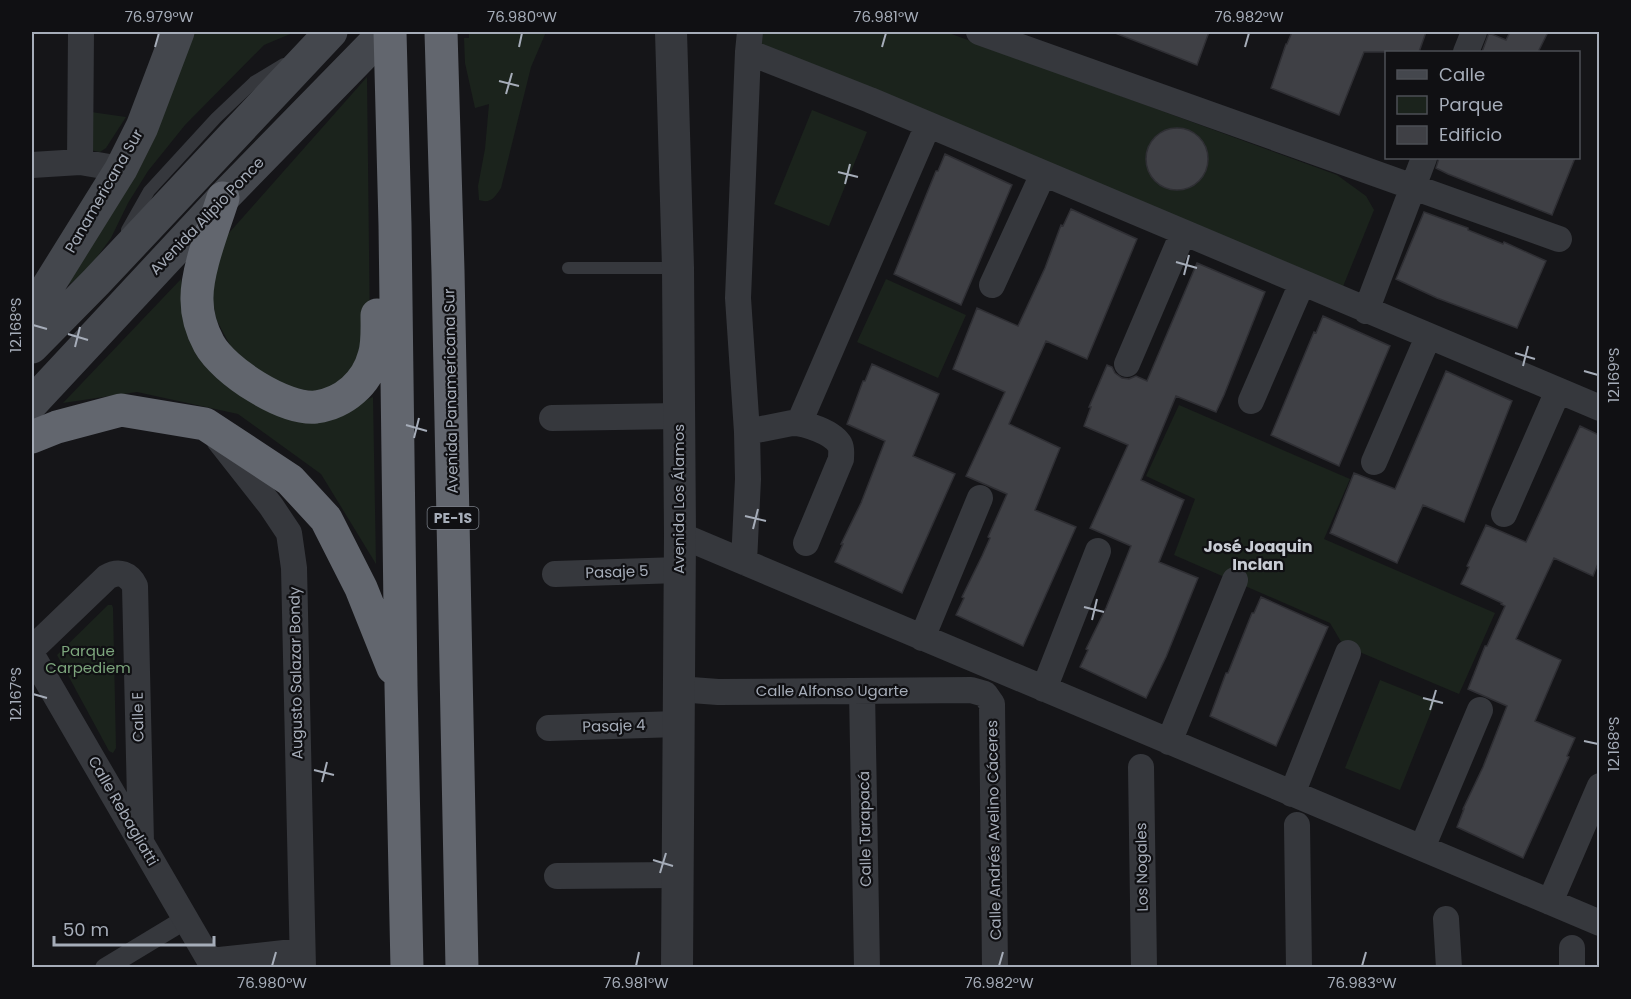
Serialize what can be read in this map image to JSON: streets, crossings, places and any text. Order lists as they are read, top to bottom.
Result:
{
  "streets": {
    "highway": ["Avenida Panamericana Sur", "PE-1S"],
    "main road": ["Panamericana Sur", "Avenida Alipio Ponce"],
    "street": [
      "Avenida Los Álamos",
      "Pasaje 5",
      "Augusto Salazar Bondy",
      "Calle Alfonso Ugarte",
      "Calle E",
      "Pasaje 4",
      "Calle Rebagliatti",
      "Calle Tarapacá",
      "Calle Andrés Avelino Cáceres",
      "Los Nogales"
    ]
  },
  "crossings": [
    ["Avenida Los Álamos", "Pasaje 5"],
    ["Avenida Los Álamos", "Calle Alfonso Ugarte"],
    ["Avenida Los Álamos", "Pasaje 4"],
    ["Augusto Salazar Bondy", "Calle Rebagliatti"],
    ["Calle Alfonso Ugarte", "Calle Tarapacá"],
    ["Calle Alfonso Ugarte", "Calle Andrés Avelino Cáceres"],
    ["Calle E", "Calle Rebagliatti"]
  ],
  "districts": ["José Joaquin Inclan"],
  "parks": ["Parque Carpediem"],
  "legend": ["Calle", "Parque", "Edificio"],
  "scale_bar": "50 m",
  "coordinates": [
    "76.979°W",
    "76.980°W",
    "76.981°W",
    "76.982°W",
    "12.168°S",
    "12.169°S",
    "12.167°S",
    "76.983°W"
  ]
}
